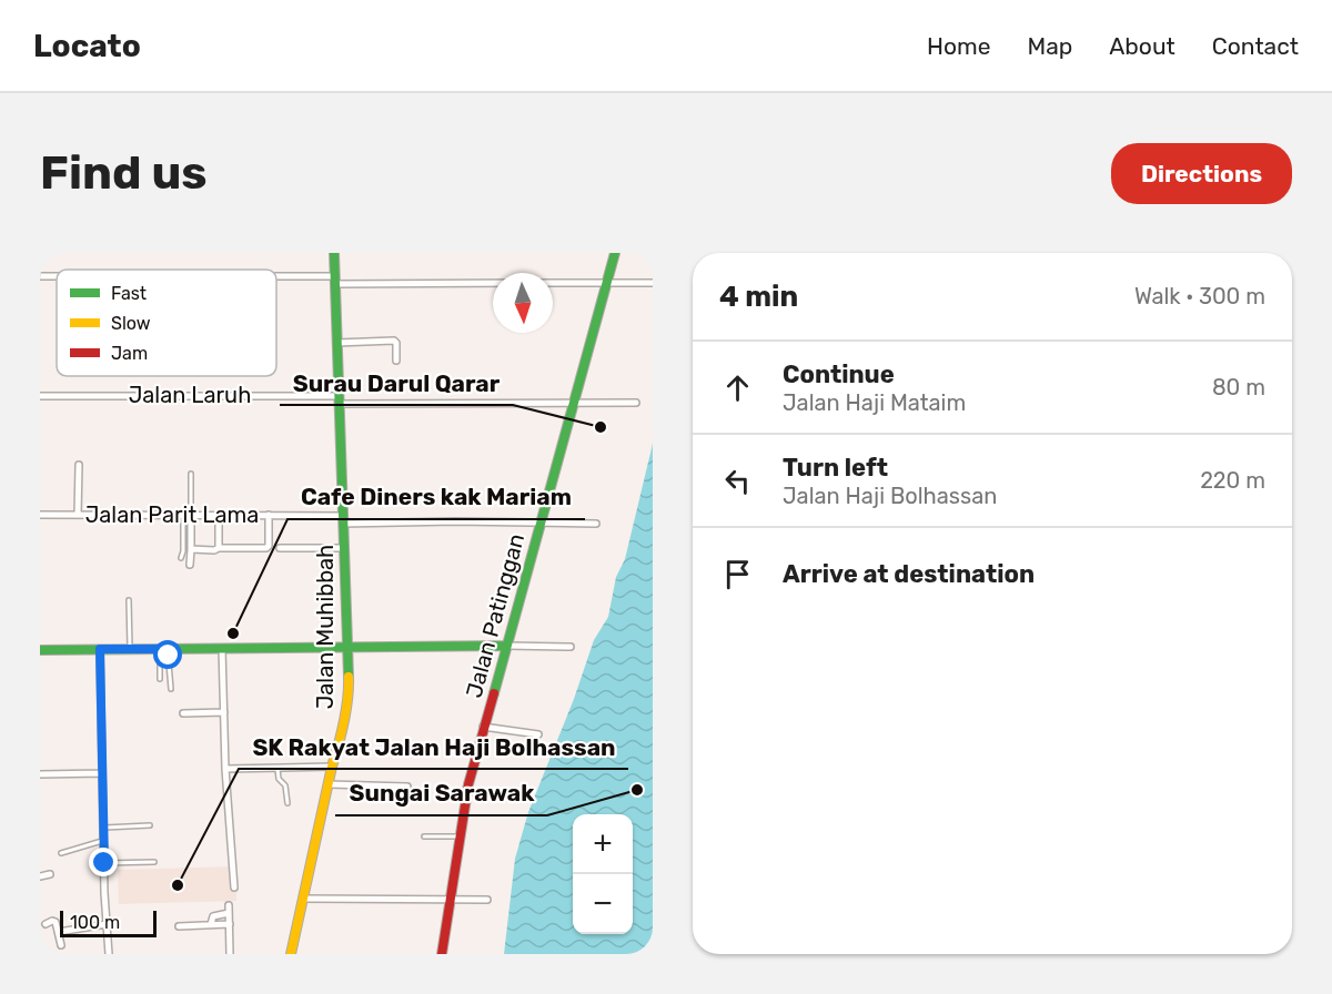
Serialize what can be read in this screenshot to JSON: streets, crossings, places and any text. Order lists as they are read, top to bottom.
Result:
{
  "streets": {
    "main road": ["Jalan Patinggan", "Jalan Muhibbah"],
    "street": ["Jalan Laruh", "Jalan Parit Lama"]
  },
  "crossings": [
    ["Jalan Laruh", "Jalan Patinggan"],
    ["Jalan Laruh", "Jalan Muhibbah"],
    ["Jalan Parit Lama", "Jalan Patinggan"],
    ["Jalan Parit Lama", "Jalan Muhibbah"]
  ],
  "places": [
    "Surau Darul Qarar",
    "Cafe Diners kak Mariam",
    "Sungai Sarawak",
    "SK Rakyat Jalan Haji Bolhassan"
  ],
  "legend": ["Fast", "Slow", "Jam"],
  "scale_bar": "100 m",
  "north": "bottom",
  "page": {
    "header": "Locato",
    "nav": [
      "Home",
      "Map",
      "About",
      "Contact"
    ],
    "buttons": "Directions",
    "title": "Find us",
    "heading": ["4 min", "Walk · 300 m"],
    "list": [
      ["Continue", "Jalan Haji Mataim", "80 m"],
      ["Turn left", "Jalan Haji Bolhassan", "220 m"],
      "Arrive at destination"
    ],
    "map_buttons": ["+", "−"],
    "scale": "100 m"
  }
}
